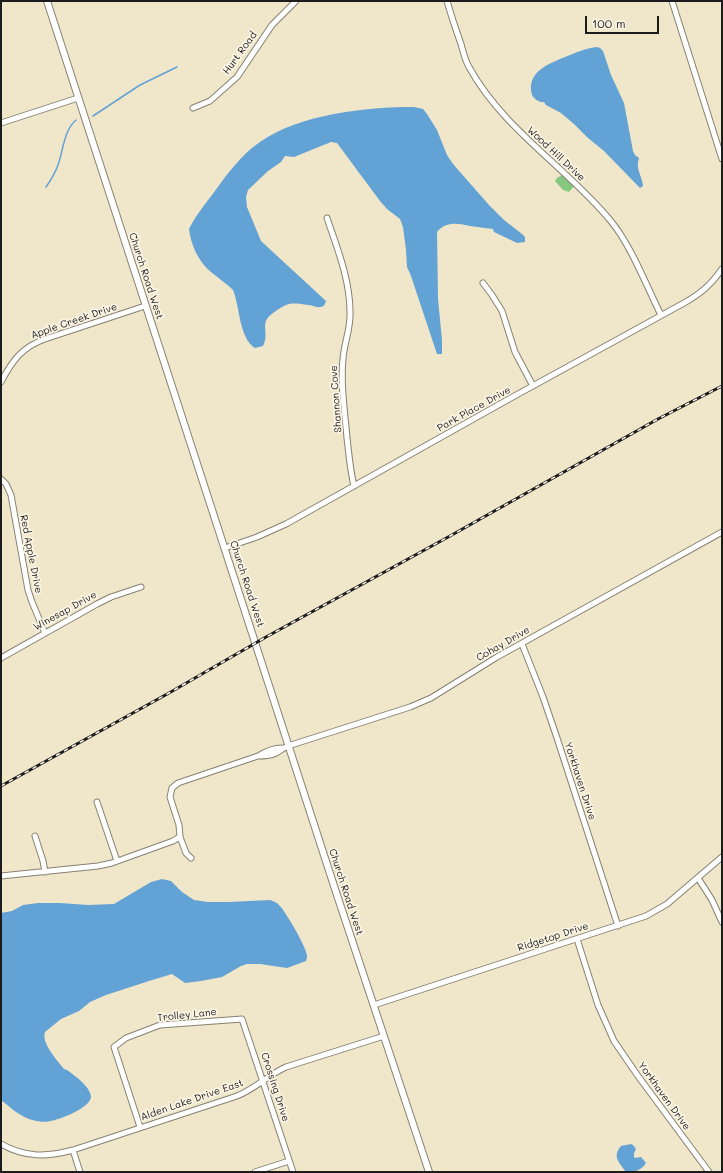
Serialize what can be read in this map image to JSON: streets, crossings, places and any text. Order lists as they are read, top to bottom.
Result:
{
  "streets": {
    "street": [
      "Hurt Road",
      "Wood Hill Drive",
      "Church Road West",
      "Apple Creek Drive",
      "Shannon Cove",
      "Park Place Drive",
      "Red Apple Drive",
      "Winesap Drive",
      "Cohay Drive",
      "Yorkhaven Drive",
      "Ridgetop Drive",
      "Trolley Lane",
      "Crossing Drive",
      "Alden Lake Drive East"
    ]
  },
  "crossings": [
    ["Wood Hill Drive", "Park Place Drive"],
    ["Church Road West", "Apple Creek Drive"],
    ["Church Road West", "Park Place Drive"],
    ["Church Road West", "Cohay Drive"],
    ["Church Road West", "Ridgetop Drive"],
    ["Church Road West", "Alden Lake Drive East"],
    ["Shannon Cove", "Park Place Drive"],
    ["Red Apple Drive", "Winesap Drive"],
    ["Cohay Drive", "Yorkhaven Drive"],
    ["Yorkhaven Drive", "Ridgetop Drive"],
    ["Trolley Lane", "Crossing Drive"],
    ["Trolley Lane", "Alden Lake Drive East"],
    ["Crossing Drive", "Alden Lake Drive East"]
  ],
  "scale_bar": "100 m"
}
